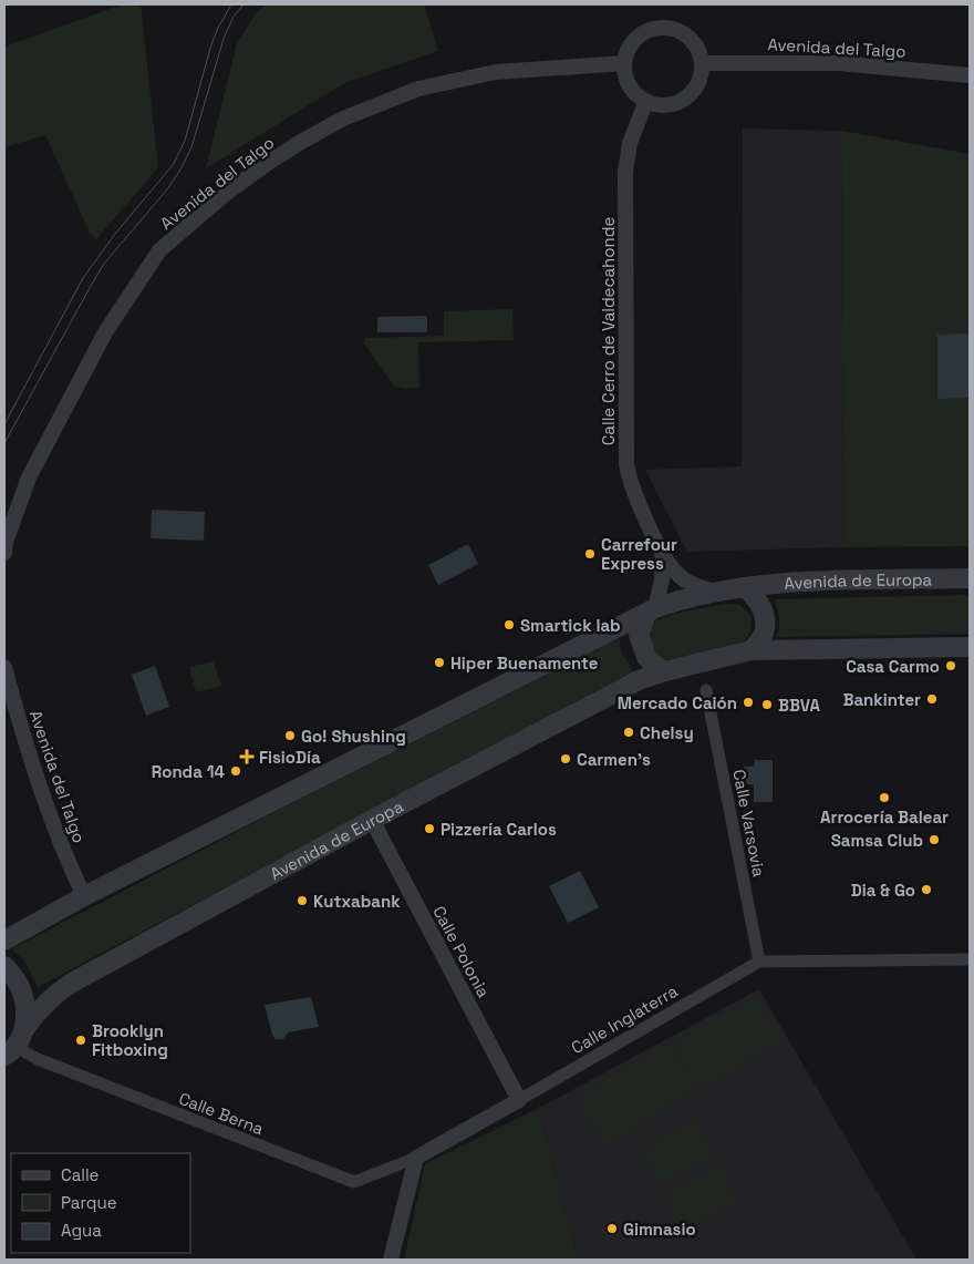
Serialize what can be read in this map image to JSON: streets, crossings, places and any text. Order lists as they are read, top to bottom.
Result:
{
  "streets": {
    "street": [
      "Avenida del Talgo",
      "Calle Cerro de Valdecahonde",
      "Avenida de Europa",
      "Calle Varsovia",
      "Calle Polonia",
      "Calle Inglaterra",
      "Calle Berna"
    ]
  },
  "crossings": [
    ["Avenida del Talgo", "Calle Cerro de Valdecahonde"],
    ["Avenida del Talgo", "Avenida de Europa"],
    ["Calle Cerro de Valdecahonde", "Avenida de Europa"],
    ["Avenida de Europa", "Calle Polonia"],
    ["Avenida de Europa", "Calle Berna"],
    ["Calle Varsovia", "Calle Inglaterra"],
    ["Calle Polonia", "Calle Inglaterra"],
    ["Calle Inglaterra", "Calle Berna"]
  ],
  "places": {
    "other": [
      "Carrefour Express",
      "Smartick lab",
      "Hiper Buenamente",
      "Casa Carmo",
      "Bankinter",
      "Mercado Caión",
      "BBVA",
      "Chelsy",
      "Go! Shushing",
      "Carmen's",
      "Ronda 14",
      "Arrocería Balear",
      "Pizzería Carlos",
      "Samsa Club",
      "Dia & Go",
      "Kutxabank",
      "Brooklyn Fitboxing",
      "Gimnasio"
    ],
    "health": ["FisioDía"]
  },
  "legend": ["Calle", "Parque", "Agua"]
}
